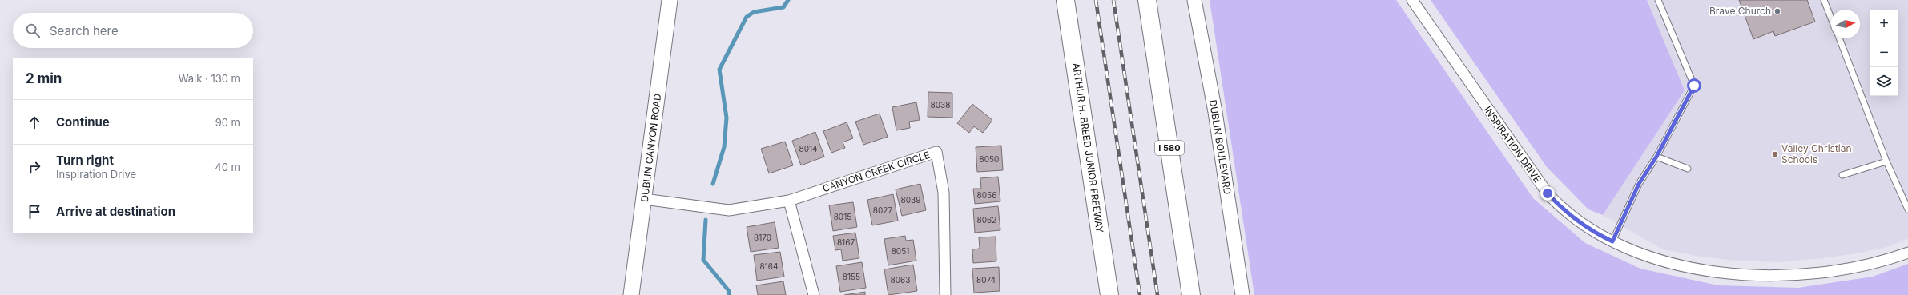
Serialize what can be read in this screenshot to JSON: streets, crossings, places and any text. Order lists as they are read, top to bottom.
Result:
{
  "streets": {
    "highway": ["ARTHUR H. BREED JUNIOR FREEWAY", "I 580"],
    "main road": ["DUBLIN CANYON ROAD"],
    "street": ["INSPIRATION DRIVE", "DUBLIN BOULEVARD", "CANYON CREEK CIRCLE"]
  },
  "crossings": [
    ["DUBLIN CANYON ROAD", "CANYON CREEK CIRCLE"]
  ],
  "places": ["Brave Church", "Valley Christian Schools"],
  "house_numbers": [
    "8038",
    "8014",
    "8050",
    "8056",
    "8039",
    "8027",
    "8015",
    "8062",
    "8170",
    "8167",
    "8051",
    "8164",
    "8155",
    "8063",
    "8074"
  ],
  "north": "right",
  "page": {
    "map_buttons": ["+", "−"],
    "search": "Search here",
    "heading": ["2 min", "Walk · 130 m"],
    "list": [
      ["Continue", "90 m"],
      ["Turn right", "Inspiration Drive", "40 m"],
      "Arrive at destination"
    ]
  }
}
